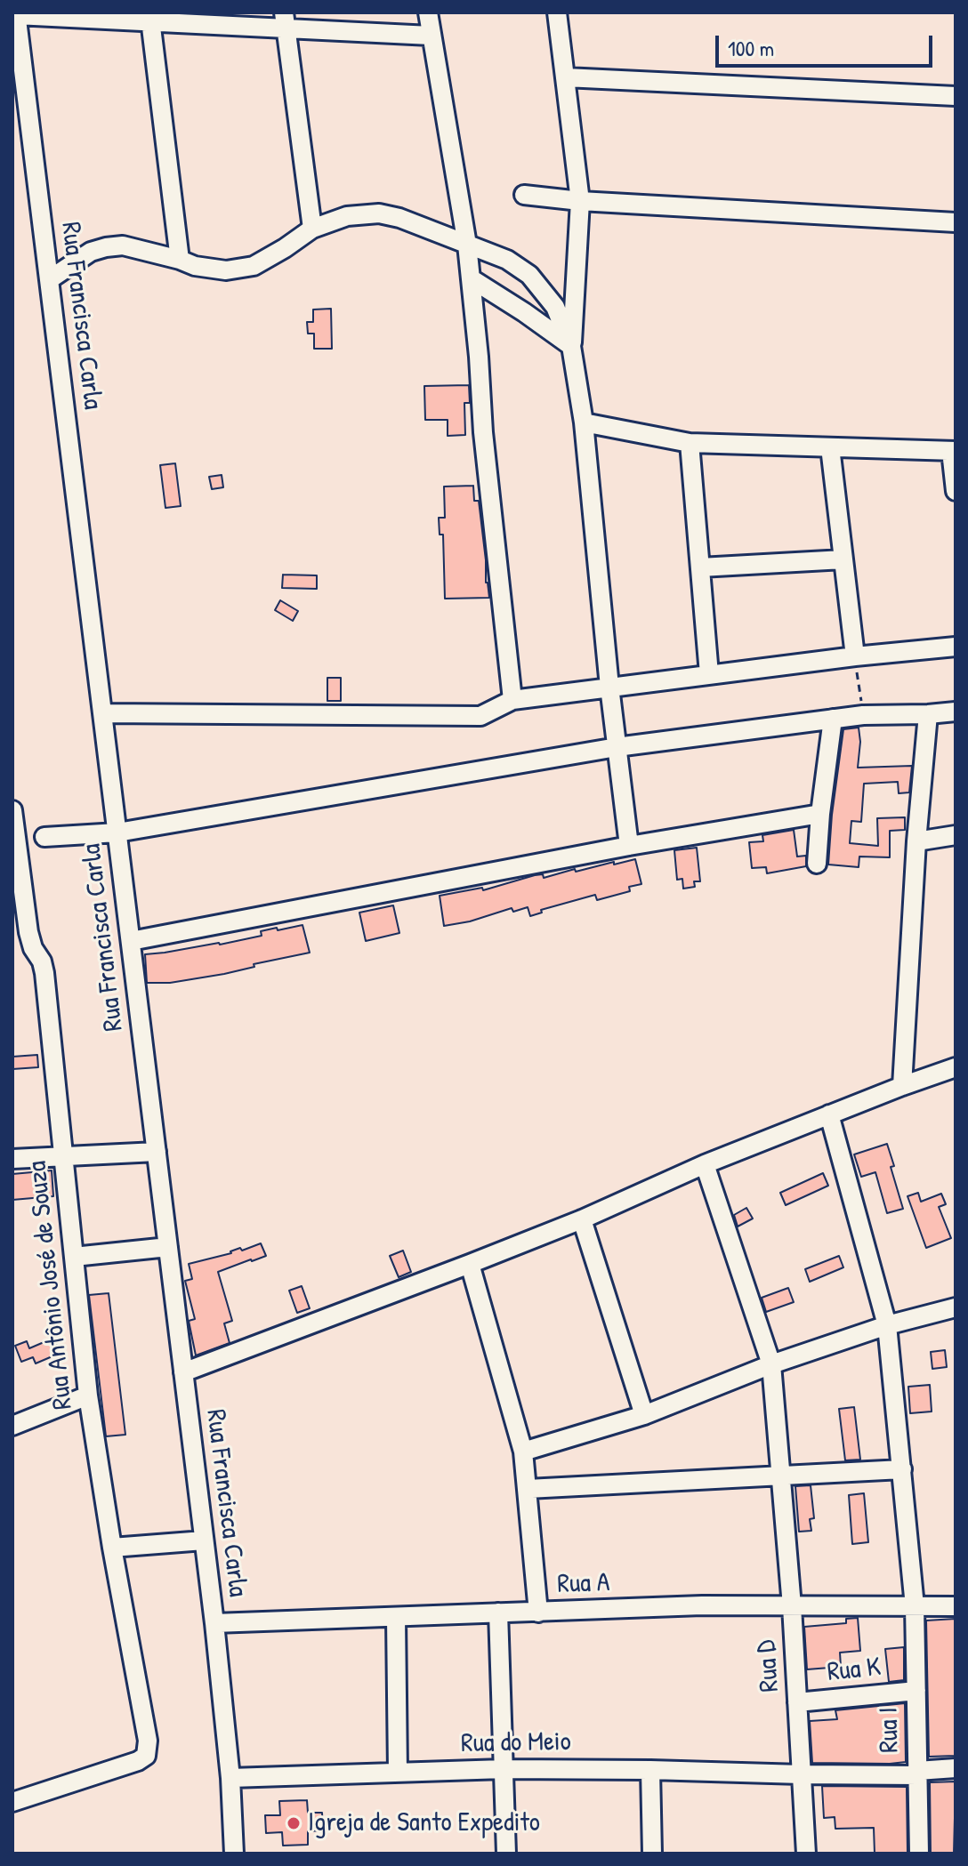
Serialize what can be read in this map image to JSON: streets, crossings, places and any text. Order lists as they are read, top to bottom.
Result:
{
  "streets": {
    "street": [
      "Rua Francisca Carla",
      "Rua Antônio José de Souza",
      "Rua A",
      "Rua D",
      "Rua K",
      "Rua I",
      "Rua do Meio"
    ]
  },
  "crossings": [
    ["Rua Francisca Carla", "Rua A"],
    ["Rua Francisca Carla", "Rua do Meio"],
    ["Rua A", "Rua D"],
    ["Rua A", "Rua I"],
    ["Rua D", "Rua K"],
    ["Rua D", "Rua do Meio"],
    ["Rua K", "Rua I"],
    ["Rua I", "Rua do Meio"]
  ],
  "places": ["Igreja de Santo Expedito"],
  "scale_bar": "100 m"
}
